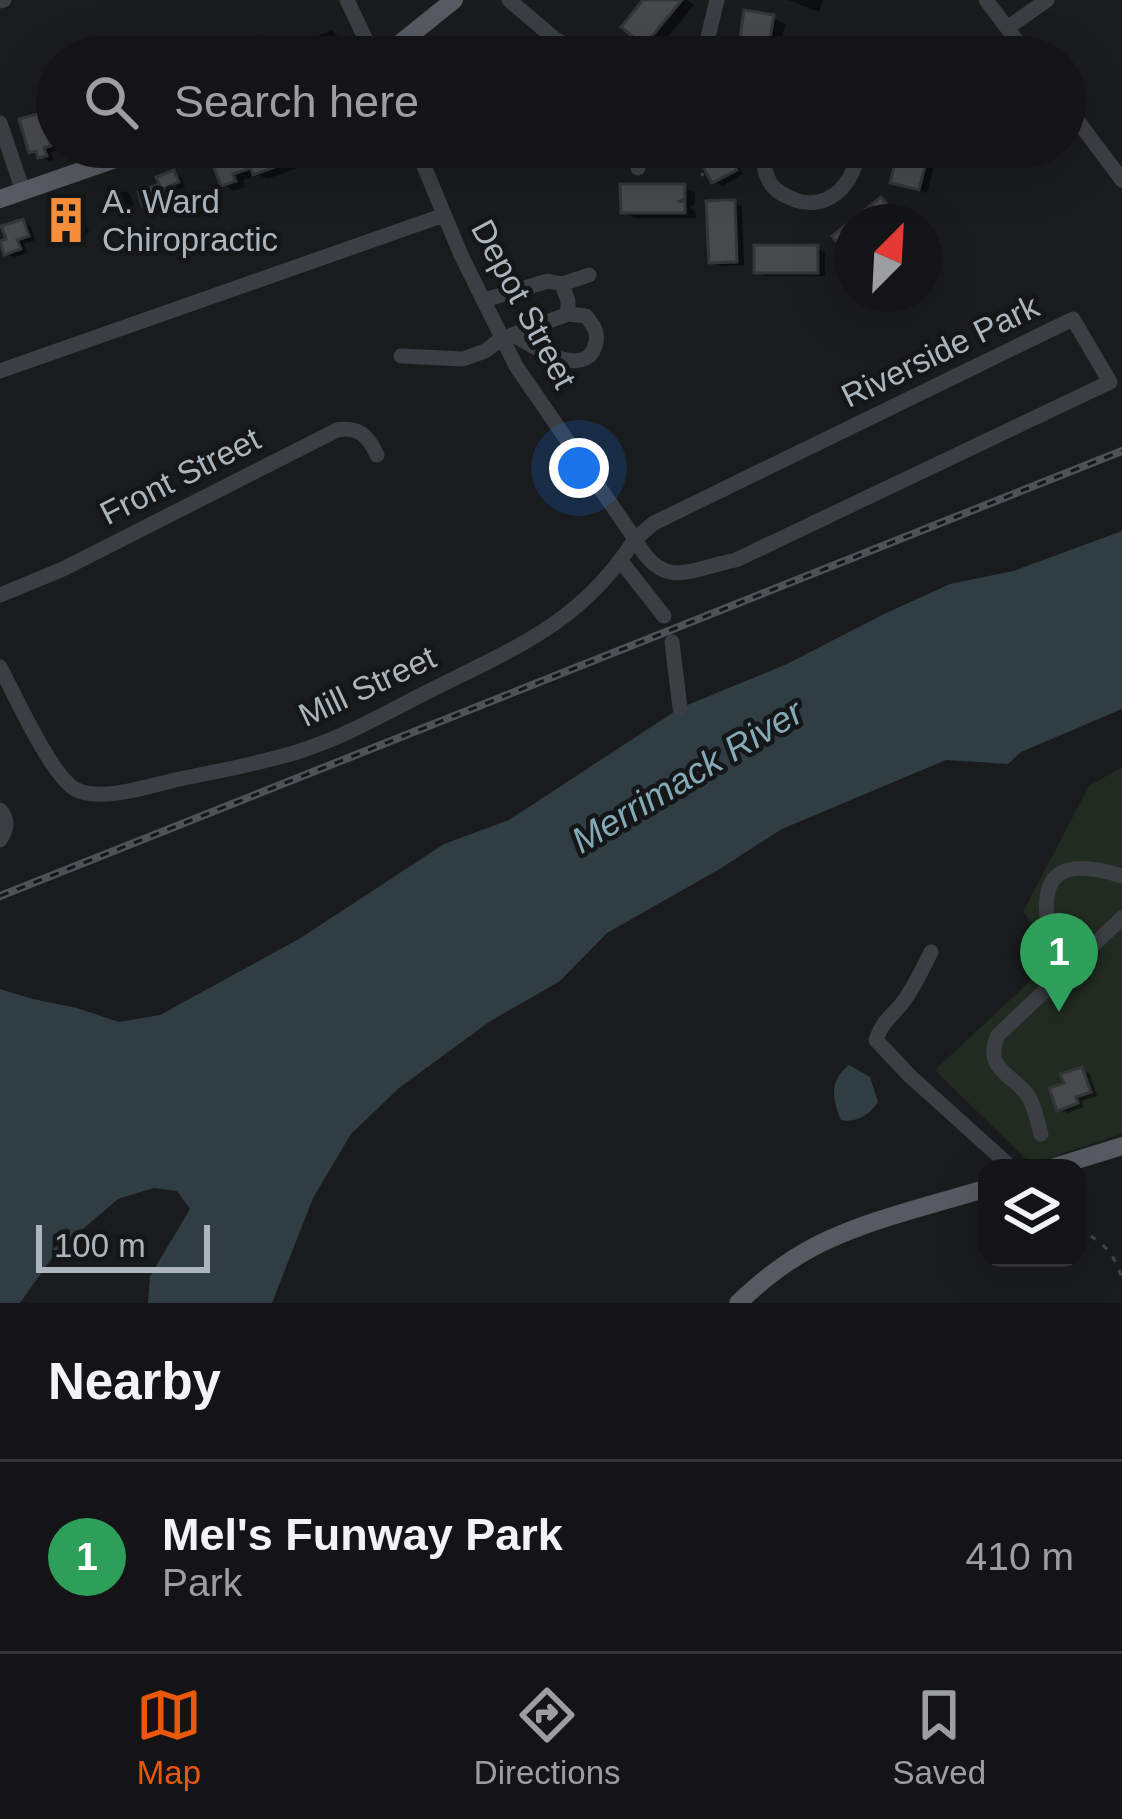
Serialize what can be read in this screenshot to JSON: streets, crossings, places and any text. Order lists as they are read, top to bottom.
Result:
{
  "streets": {
    "street": [
      "Depot Street",
      "Riverside Park",
      "Front Street",
      "Mill Street"
    ]
  },
  "crossings": [
    ["Depot Street", "Riverside Park"],
    ["Depot Street", "Mill Street"],
    ["Riverside Park", "Mill Street"]
  ],
  "water": ["Merrimack River"],
  "places": {
    "building": ["A. Ward Chiropractic"]
  },
  "scale_bar": "100 m",
  "north": "top right",
  "page": {
    "search": "Search here",
    "pins": "1",
    "scale": "100 m",
    "heading": "Nearby",
    "list": [
      {
        "mark": "1",
        "name": "Mel's Funway Park",
        "note": "Park",
        "value": "410 m"
      }
    ],
    "nav": ["Map", "Directions", "Saved"]
  }
}
